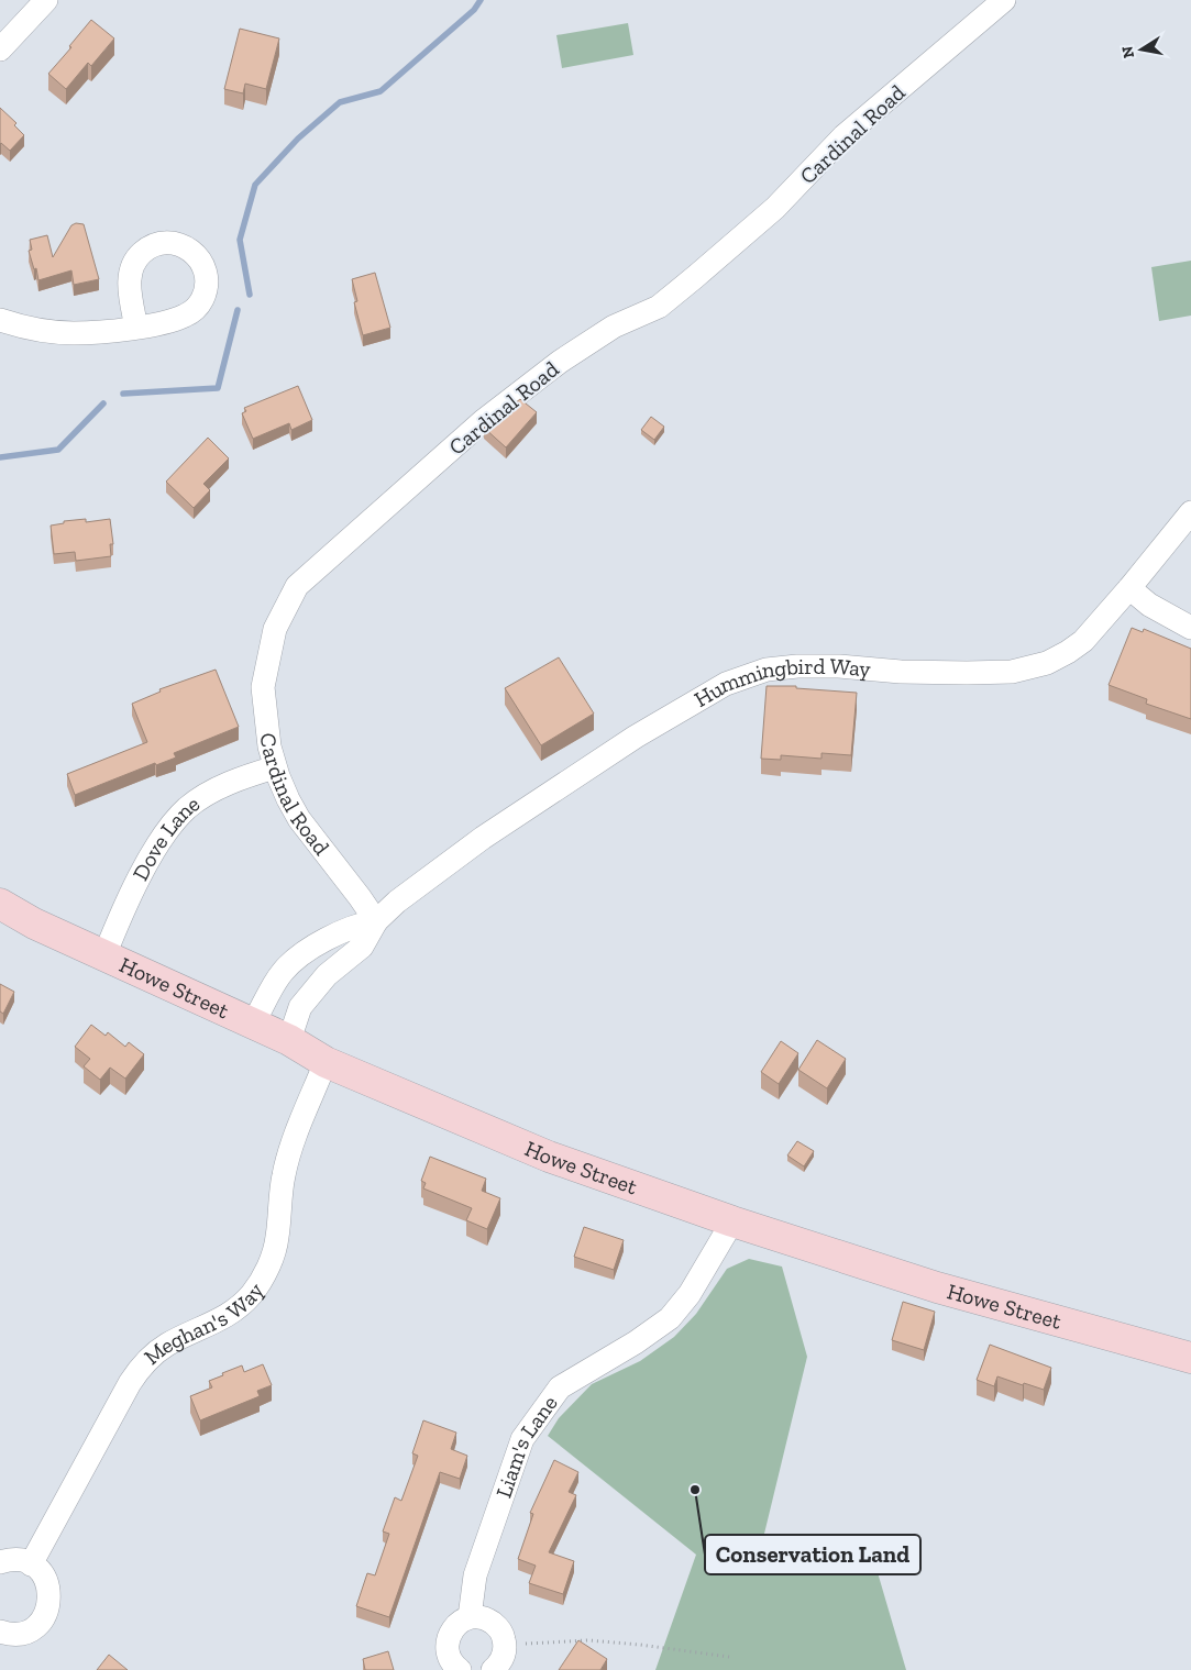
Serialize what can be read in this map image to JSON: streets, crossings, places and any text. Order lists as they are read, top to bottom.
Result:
{
  "streets": {
    "street": [
      "Cardinal Road",
      "Hummingbird Way",
      "Dove Lane",
      "Howe Street",
      "Meghan's Way",
      "Liam's Lane"
    ]
  },
  "crossings": [
    ["Cardinal Road", "Hummingbird Way"],
    ["Cardinal Road", "Dove Lane"],
    ["Hummingbird Way", "Howe Street"],
    ["Dove Lane", "Howe Street"],
    ["Howe Street", "Meghan's Way"],
    ["Howe Street", "Liam's Lane"]
  ],
  "places": ["Conservation Land"],
  "north": "left"
}
